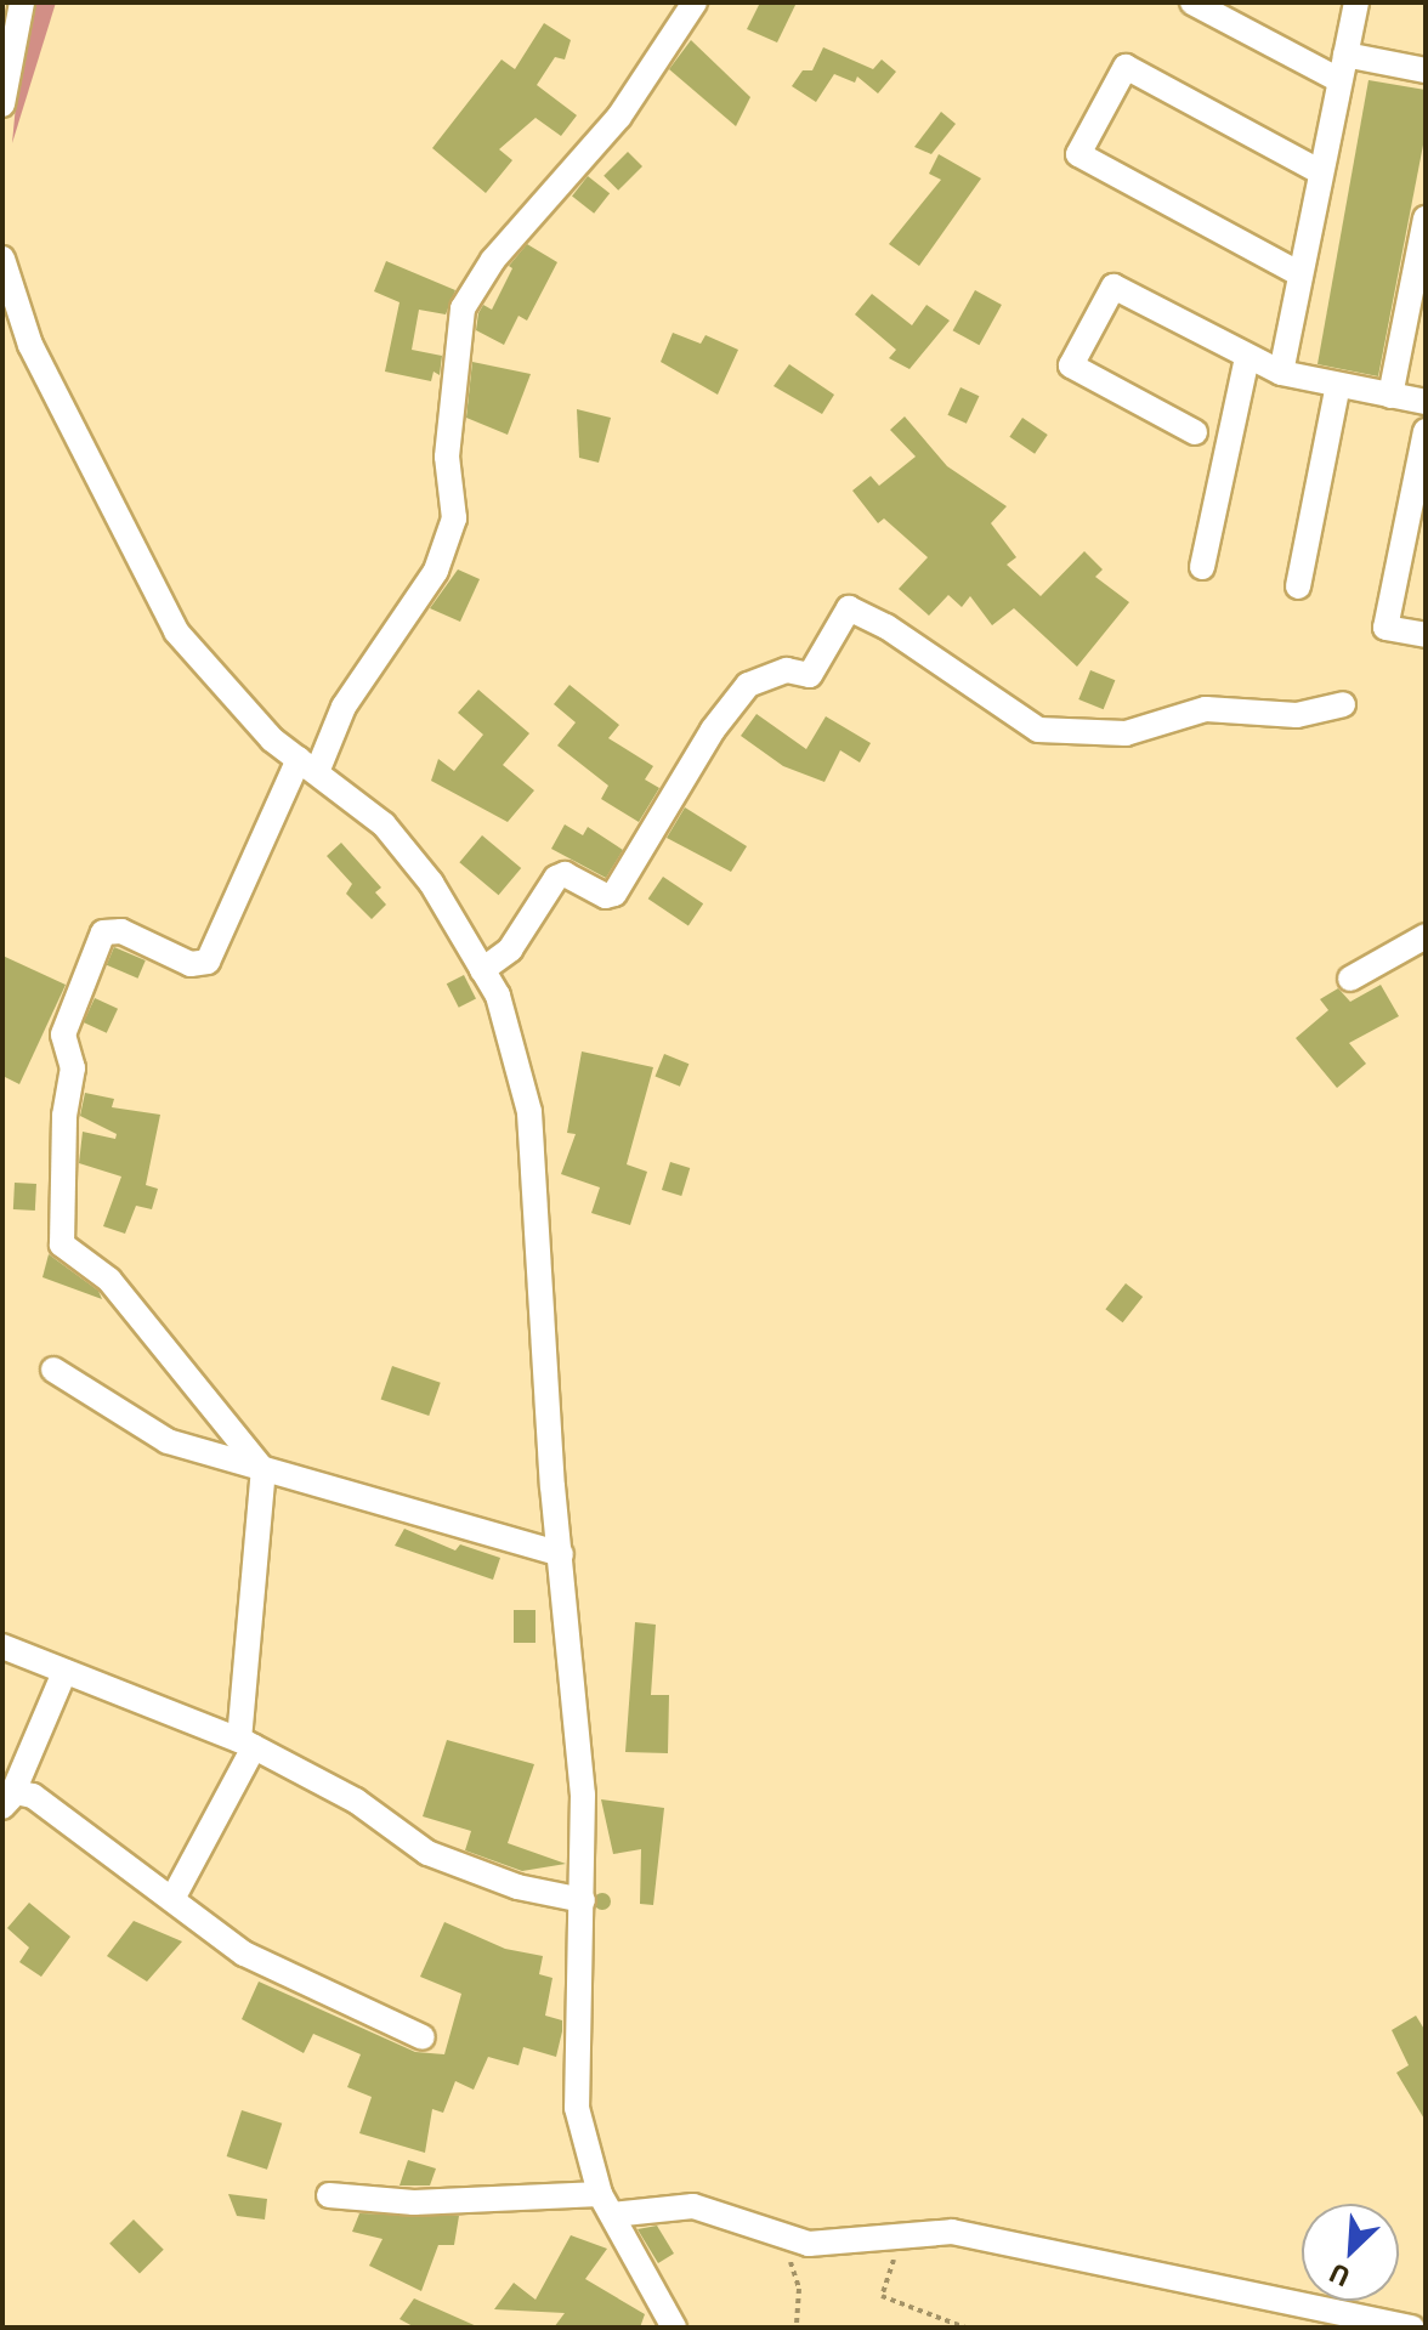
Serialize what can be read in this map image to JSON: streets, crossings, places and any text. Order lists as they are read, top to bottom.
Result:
{
  "north": "bottom left"
}
